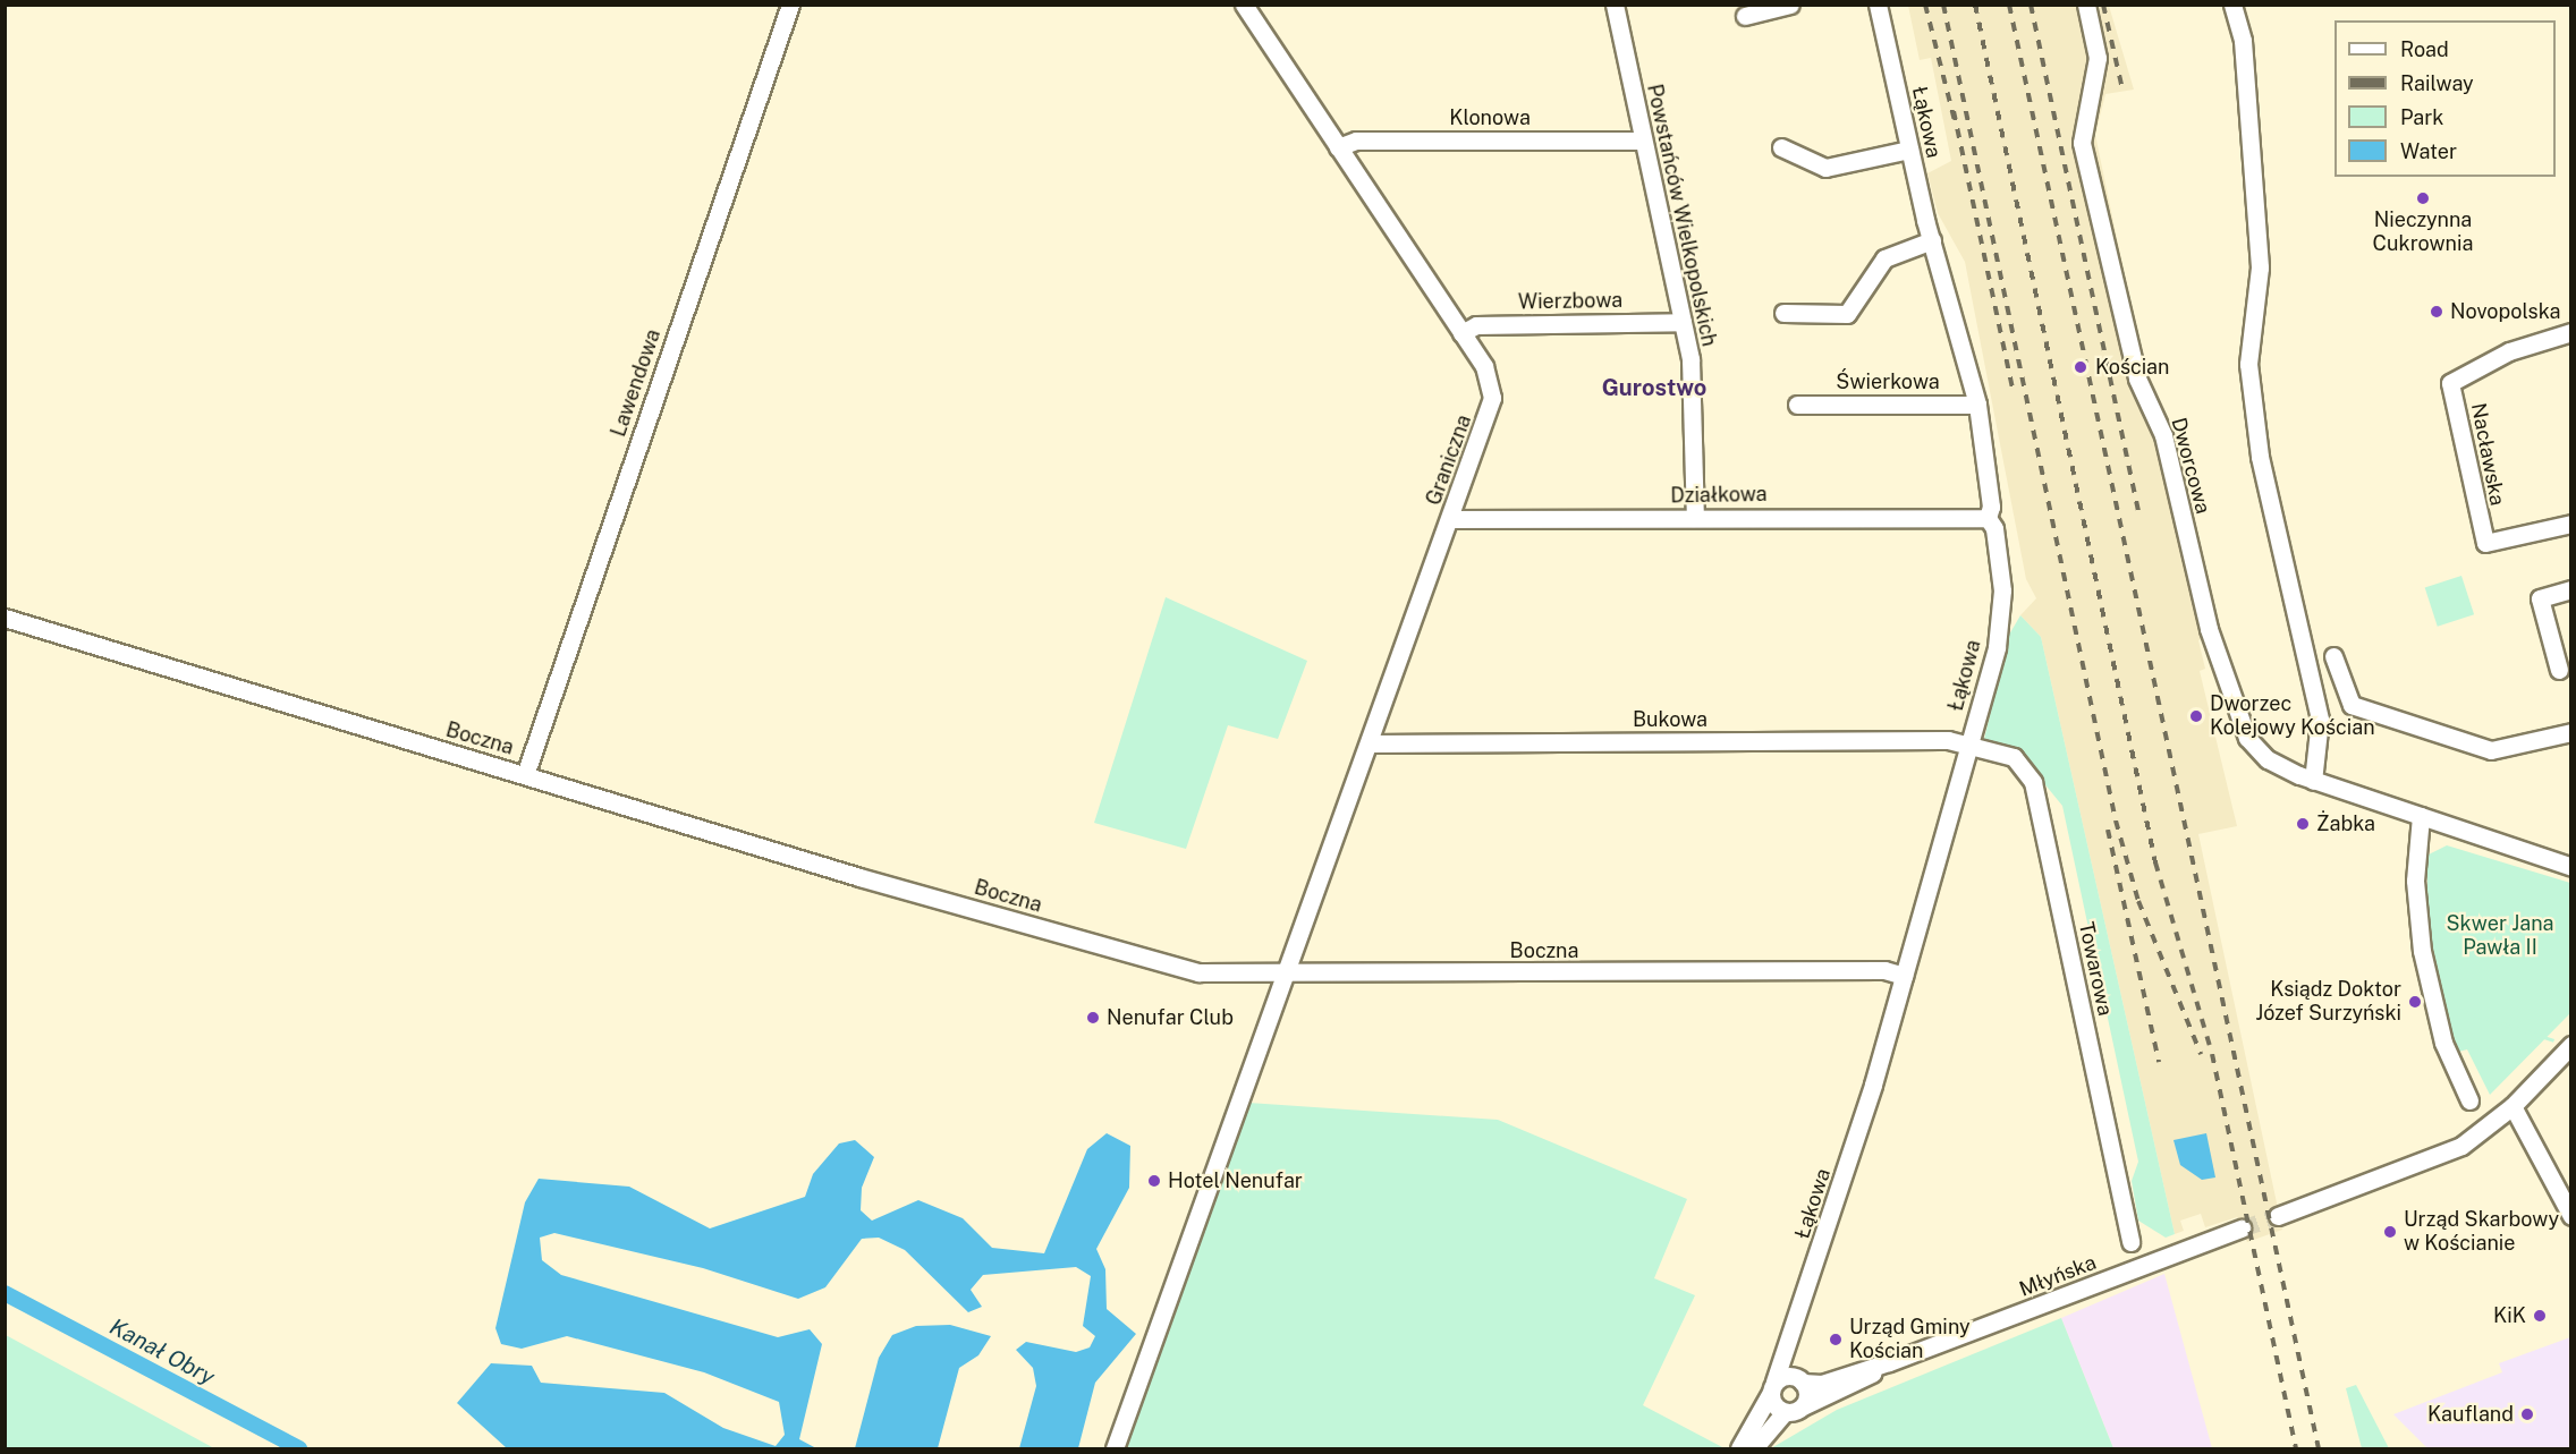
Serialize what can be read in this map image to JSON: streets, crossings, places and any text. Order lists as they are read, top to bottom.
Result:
{
  "streets": {
    "street": [
      "Klonowa",
      "Łąkowa",
      "Powstańców Wielkopolskich",
      "Wierzbowa",
      "Świerkowa",
      "Lawendowa",
      "Nacławska",
      "Graniczna",
      "Dworcowa",
      "Działkowa",
      "Bukowa",
      "Boczna",
      "Towarowa",
      "Młyńska"
    ]
  },
  "crossings": [
    ["Klonowa", "Powstańców Wielkopolskich"],
    ["Klonowa", "Graniczna"],
    ["Łąkowa", "Świerkowa"],
    ["Łąkowa", "Działkowa"],
    ["Łąkowa", "Bukowa"],
    ["Łąkowa", "Boczna"],
    ["Łąkowa", "Towarowa"],
    ["Łąkowa", "Młyńska"],
    ["Powstańców Wielkopolskich", "Wierzbowa"],
    ["Powstańców Wielkopolskich", "Działkowa"],
    ["Wierzbowa", "Graniczna"],
    ["Lawendowa", "Boczna"],
    ["Graniczna", "Działkowa"],
    ["Graniczna", "Bukowa"],
    ["Graniczna", "Boczna"],
    ["Bukowa", "Towarowa"]
  ],
  "districts": ["Gurostwo"],
  "water": ["Kanał Obry"],
  "parks": ["Skwer Jana Pawła II"],
  "places": [
    "Nieczynna Cukrownia",
    "Novopolska",
    "Kościan",
    "Dworzec Kolejowy Kościan",
    "Żabka",
    "Ksiądz Doktor Józef Surzyński",
    "Nenufar Club",
    "Hotel Nenufar",
    "Urząd Skarbowy w Kościanie",
    "KiK",
    "Urząd Gminy Kościan",
    "Kaufland"
  ],
  "legend": [
    "Road",
    "Railway",
    "Park",
    "Water"
  ]
}
